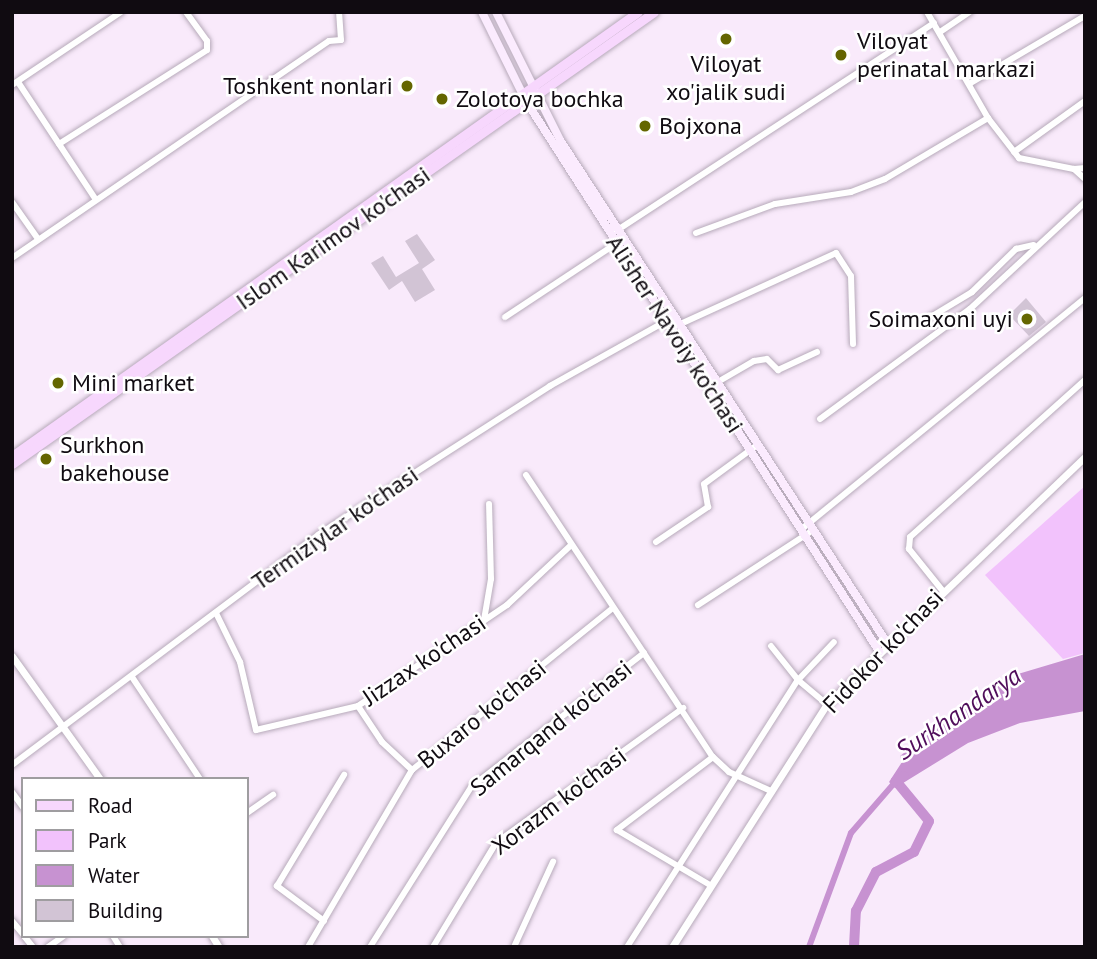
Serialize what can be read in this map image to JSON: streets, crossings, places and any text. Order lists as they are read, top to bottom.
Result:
{
  "streets": {
    "main road": ["Islom Karimov ko'chasi", "Alisher Navoiy ko’chasi"],
    "street": [
      "Termiziylar ko'chasi",
      "Fidokor ko'chasi",
      "Jizzax ko'chasi",
      "Buxaro ko'chasi",
      "Samarqand ko'chasi",
      "Xorazm ko'chasi"
    ]
  },
  "crossings": [
    ["Islom Karimov ko'chasi", "Alisher Navoiy ko’chasi"],
    ["Alisher Navoiy ko’chasi", "Termiziylar ko'chasi"],
    ["Alisher Navoiy ko’chasi", "Fidokor ko'chasi"],
    ["Termiziylar ko'chasi", "Jizzax ko'chasi"]
  ],
  "water": ["Surkhandarya"],
  "places": [
    "Viloyat xo'jalik sudi",
    "Viloyat perinatal markazi",
    "Toshkent nonlari",
    "Zolotoya bochka",
    "Bojxona",
    "Soimaxoni uyi",
    "Mini market",
    "Surkhon bakehouse"
  ],
  "legend": [
    "Road",
    "Park",
    "Water",
    "Building"
  ]
}
